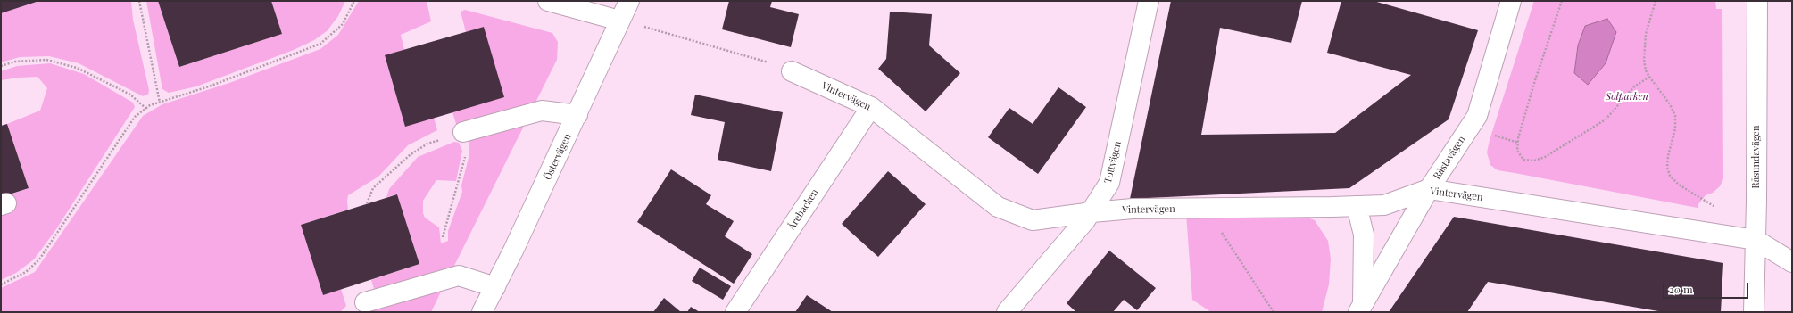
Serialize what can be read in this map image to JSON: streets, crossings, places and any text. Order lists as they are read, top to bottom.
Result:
{
  "streets": {
    "street": [
      "Vintervägen",
      "Östervägen",
      "Råsundavägen",
      "Råstavägen",
      "Tottvägen",
      "Årebacken"
    ]
  },
  "crossings": [
    ["Vintervägen", "Råsundavägen"],
    ["Vintervägen", "Råstavägen"],
    ["Vintervägen", "Tottvägen"],
    ["Vintervägen", "Årebacken"]
  ],
  "parks": ["Solparken"],
  "scale_bar": "20 m"
}
